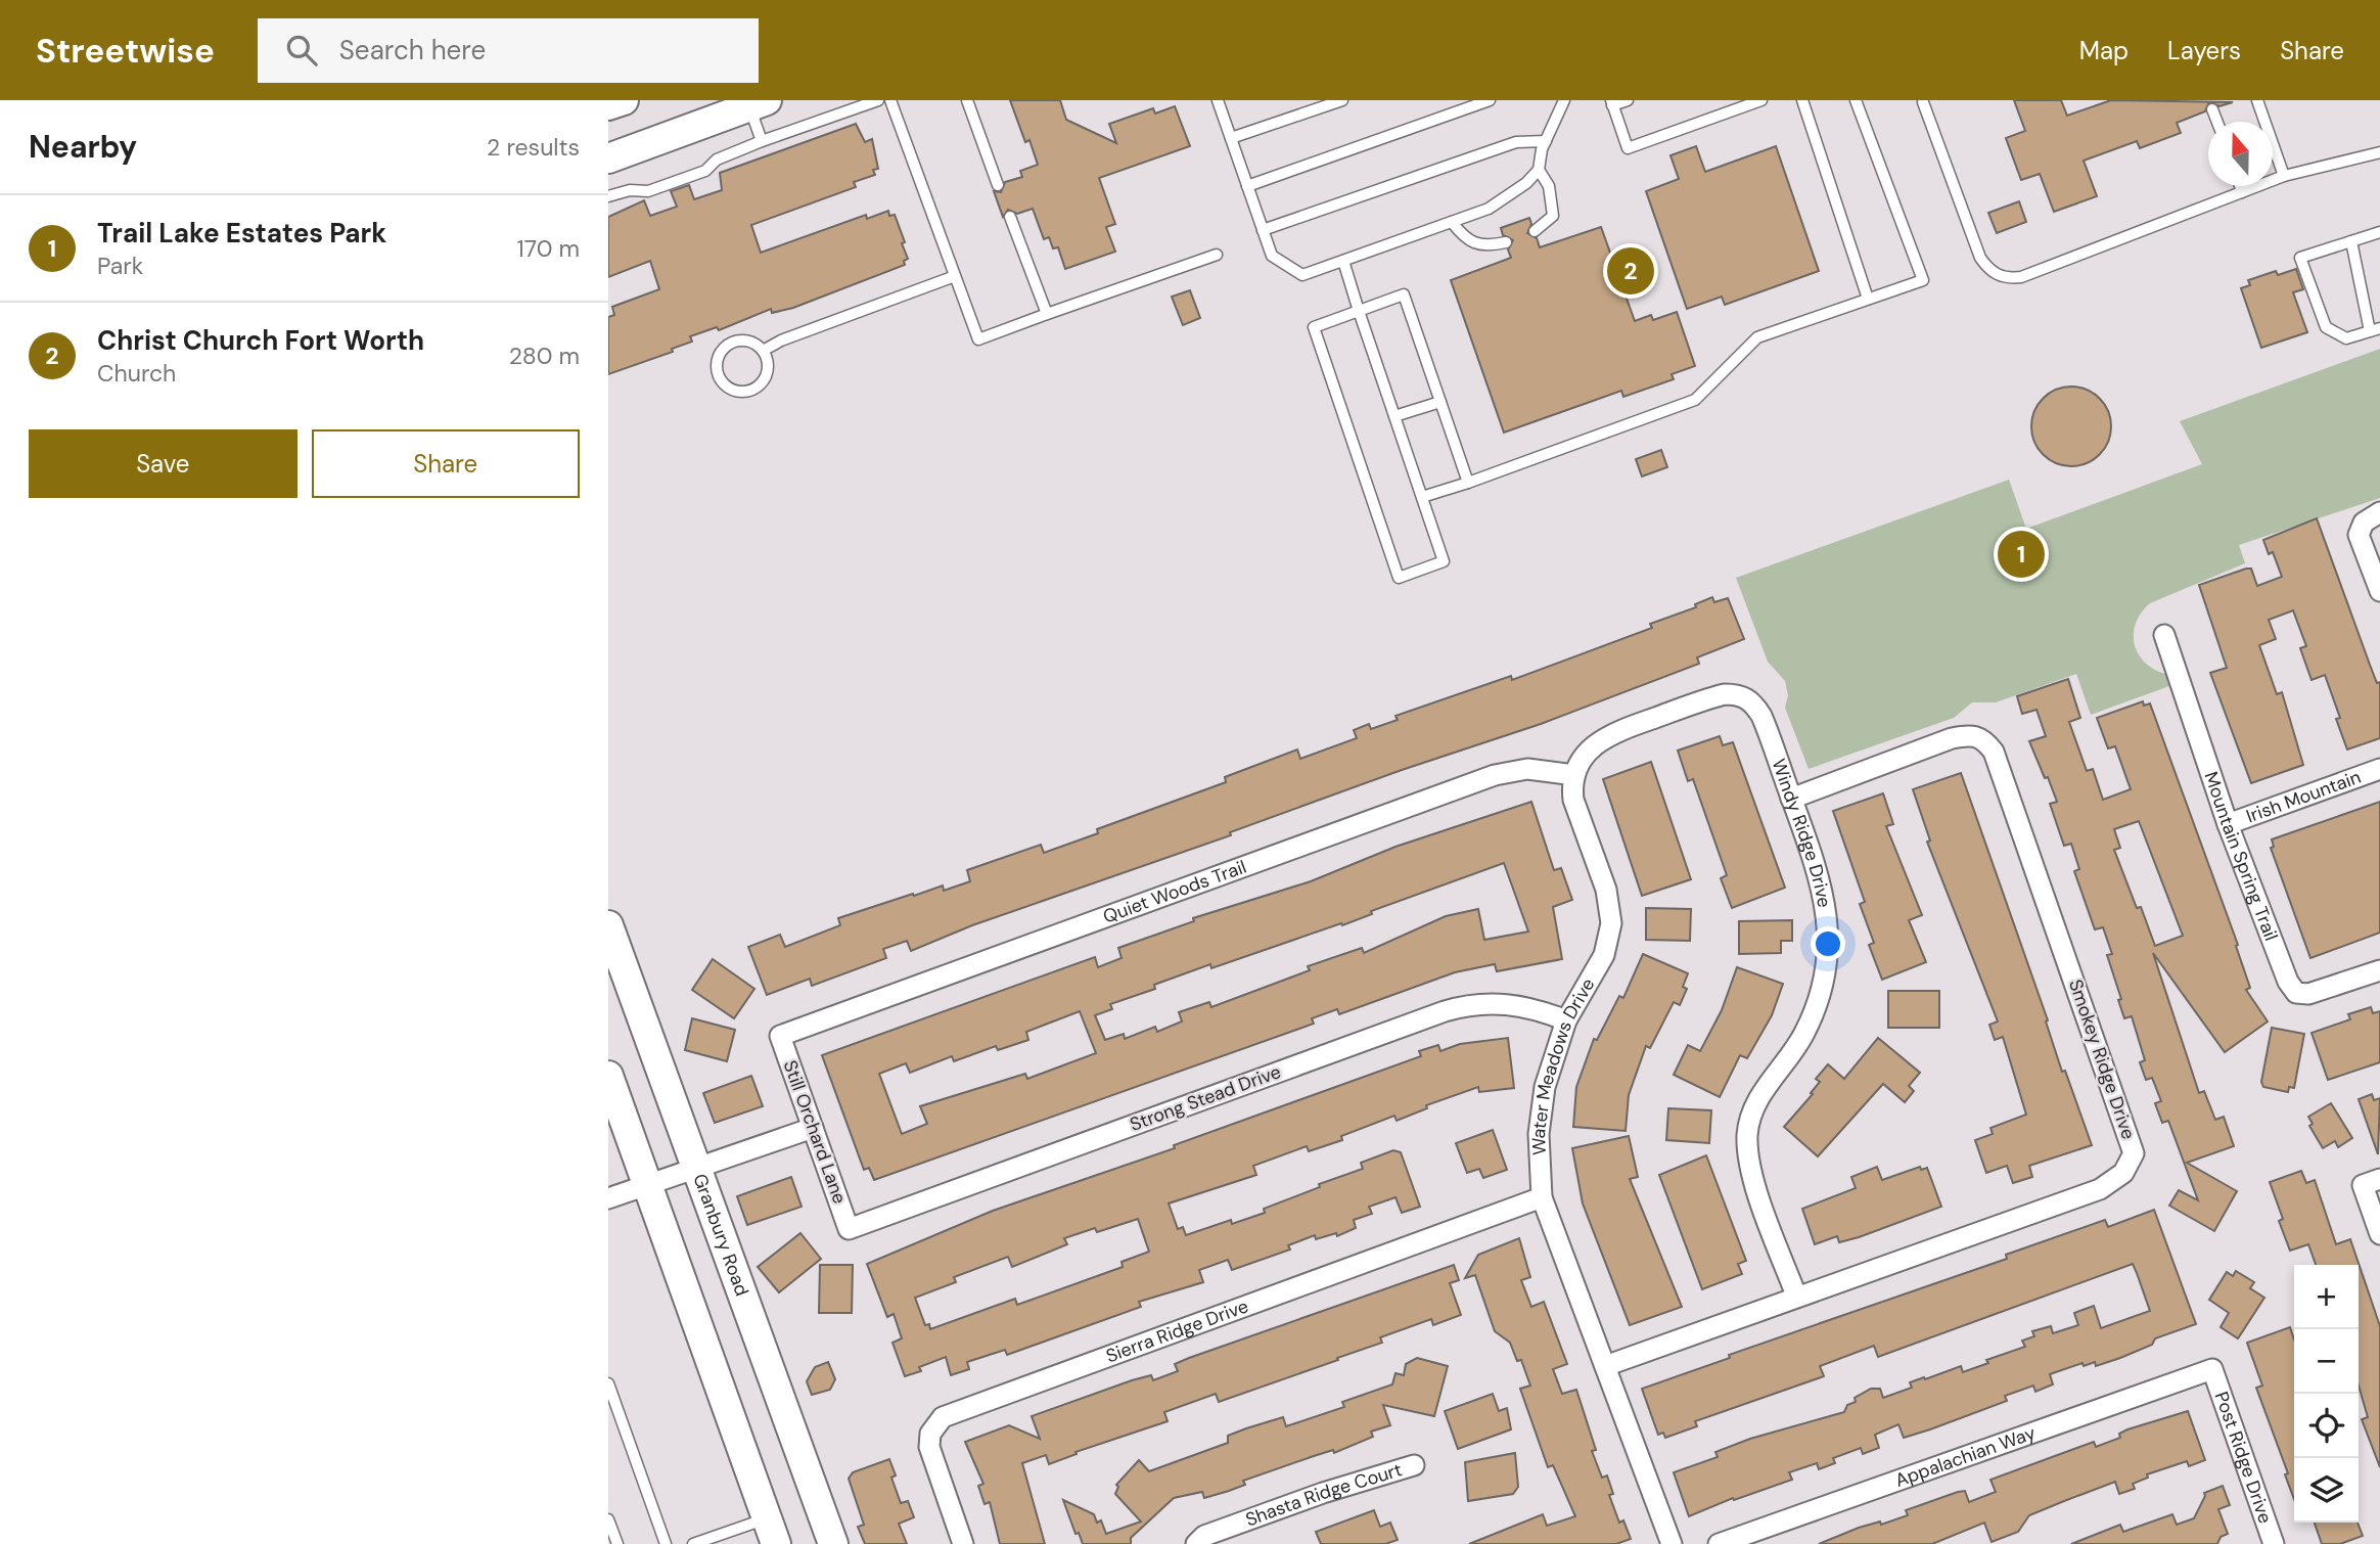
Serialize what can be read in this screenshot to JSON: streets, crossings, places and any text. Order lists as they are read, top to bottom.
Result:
{
  "streets": {
    "main road": ["Granbury Road"],
    "street": [
      "Irish Mountain",
      "Windy Ridge Drive",
      "Mountain Spring Trail",
      "Quiet Woods Trail",
      "Smokey Ridge Drive",
      "Water Meadows Drive",
      "Strong Stead Drive",
      "Still Orchard Lane",
      "Sierra Ridge Drive",
      "Appalachian Way",
      "Post Ridge Drive",
      "Shasta Ridge Court"
    ]
  },
  "crossings": [
    ["Irish Mountain", "Mountain Spring Trail"],
    ["Windy Ridge Drive", "Quiet Woods Trail"],
    ["Windy Ridge Drive", "Smokey Ridge Drive"],
    ["Windy Ridge Drive", "Water Meadows Drive"],
    ["Quiet Woods Trail", "Water Meadows Drive"],
    ["Quiet Woods Trail", "Still Orchard Lane"],
    ["Smokey Ridge Drive", "Water Meadows Drive"],
    ["Water Meadows Drive", "Strong Stead Drive"],
    ["Water Meadows Drive", "Sierra Ridge Drive"],
    ["Strong Stead Drive", "Still Orchard Lane"],
    ["Appalachian Way", "Post Ridge Drive"]
  ],
  "north": "top",
  "page": {
    "header": "Streetwise",
    "search": "Search here",
    "nav": ["Map", "Layers", "Share"],
    "heading": ["Nearby", "2 results"],
    "list": [
      {
        "mark": "1",
        "name": "Trail Lake Estates Park",
        "note": "Park",
        "value": "170 m"
      },
      {
        "mark": "2",
        "name": "Christ Church Fort Worth",
        "note": "Church",
        "value": "280 m"
      }
    ],
    "pins": ["2", "1"],
    "buttons": ["Save", "Share"],
    "map_buttons": ["+", "−"]
  }
}
